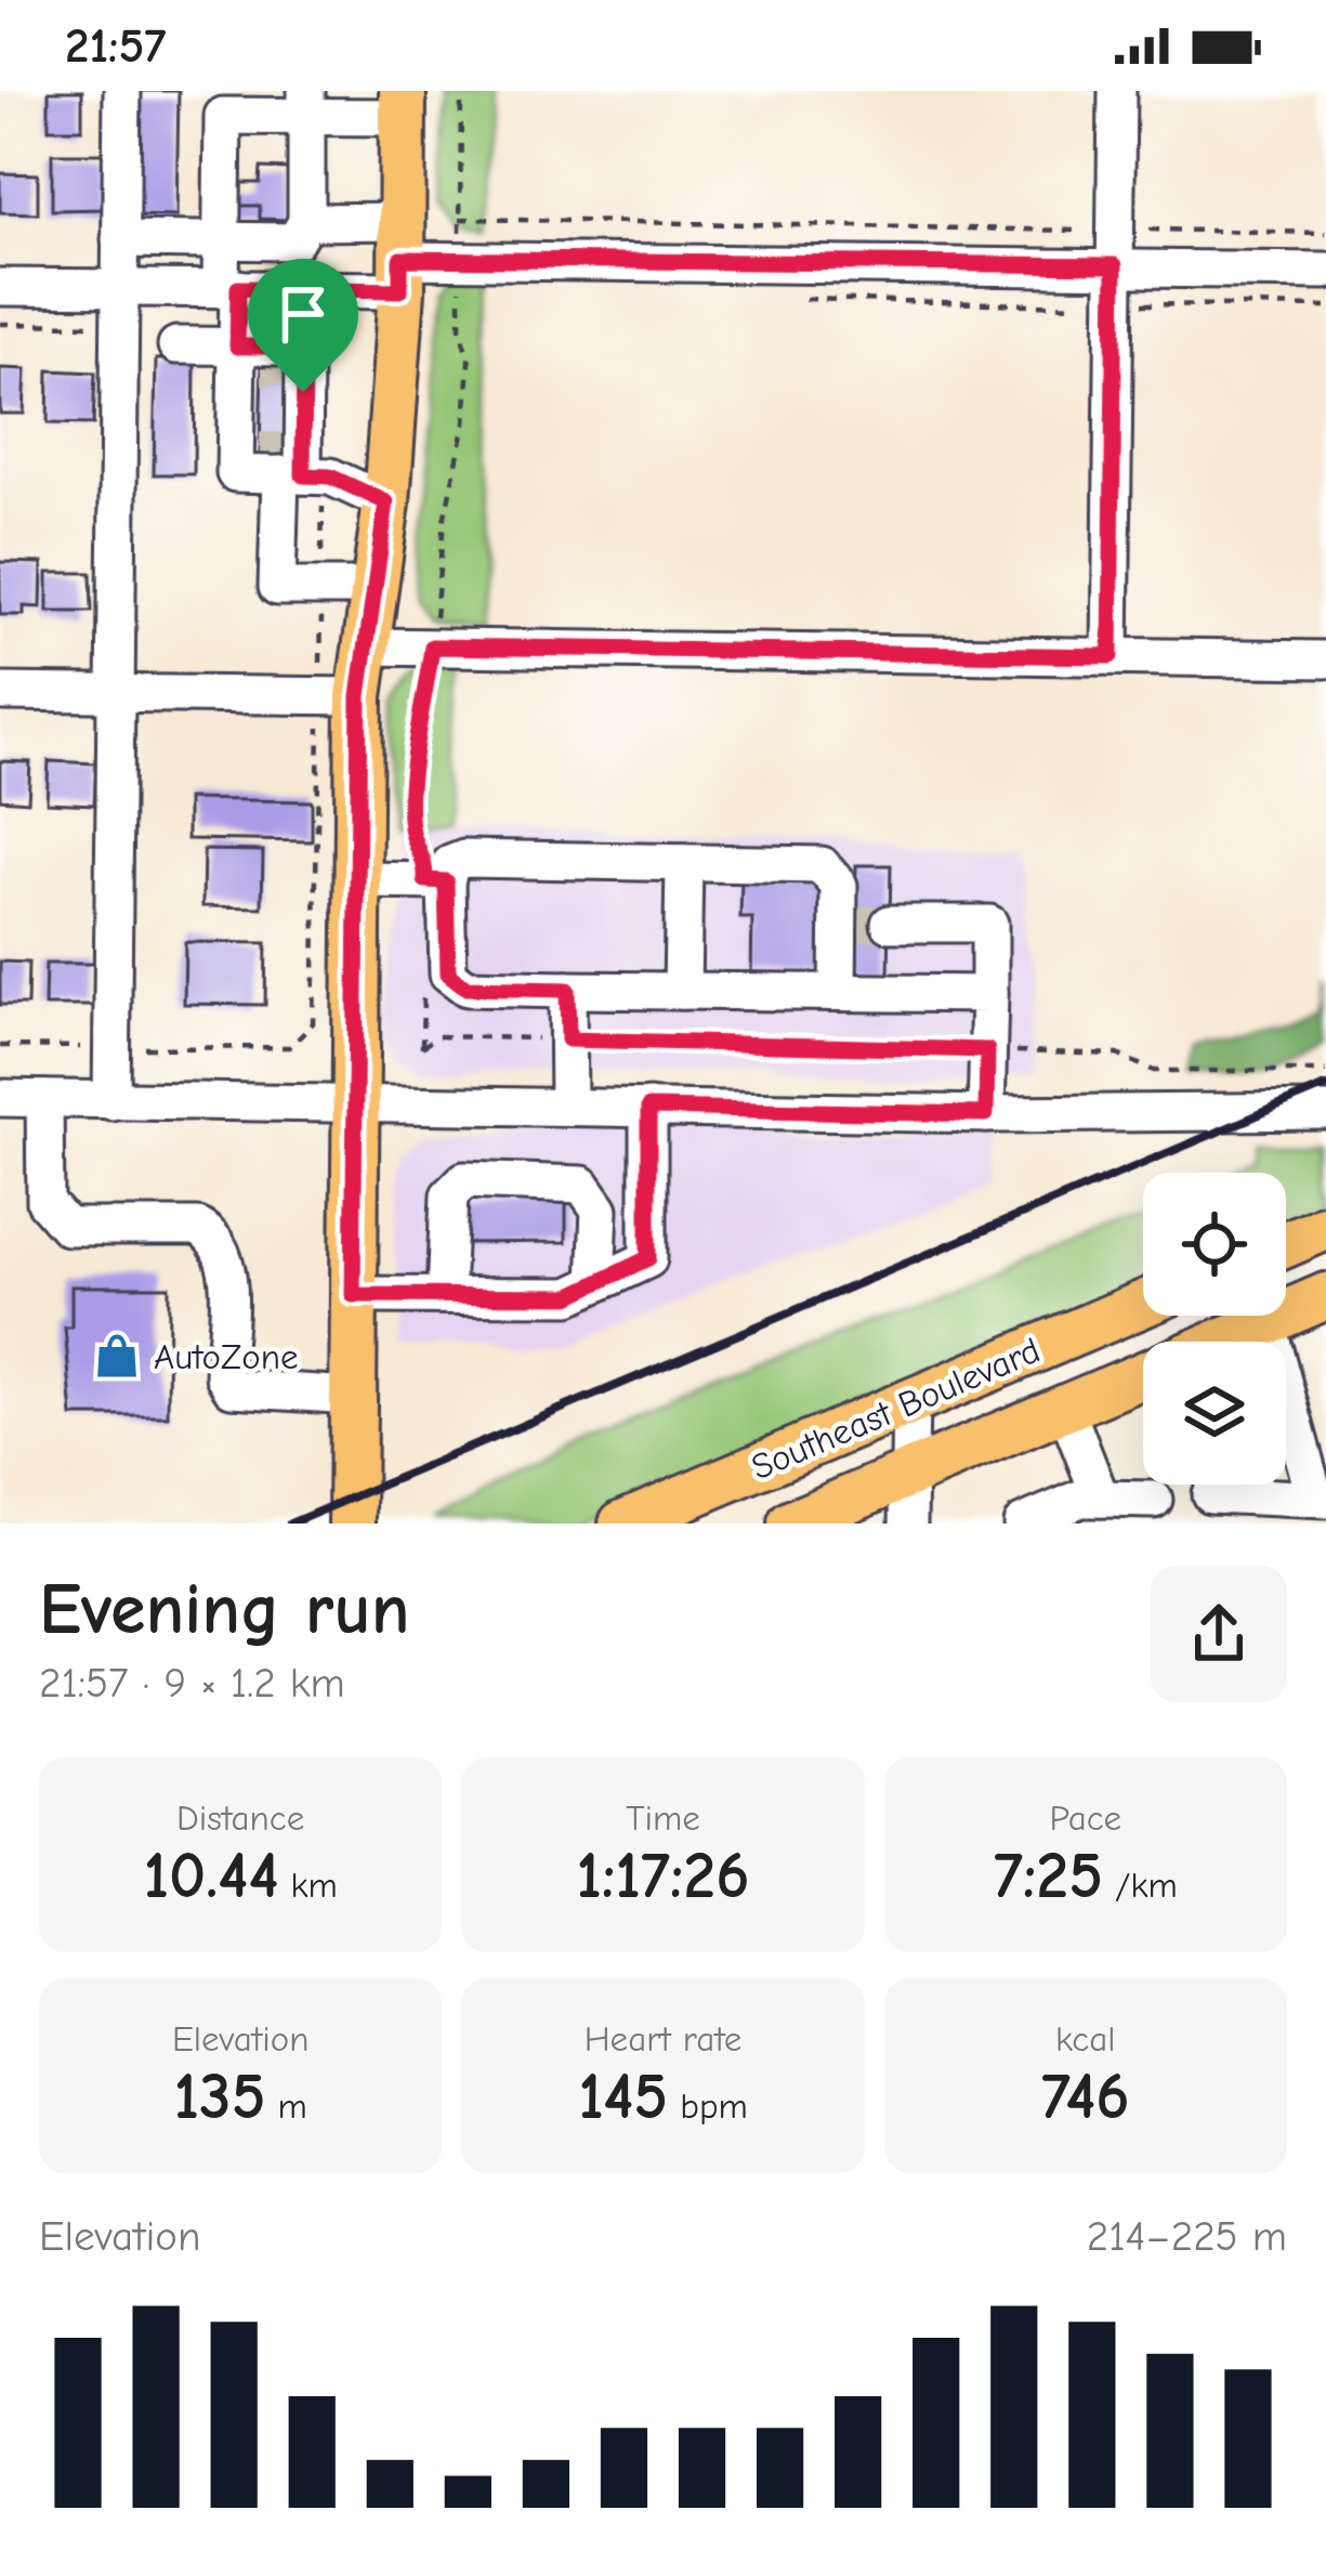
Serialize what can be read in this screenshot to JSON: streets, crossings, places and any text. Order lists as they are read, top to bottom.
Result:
{
  "streets": {
    "main road": ["Southeast Boulevard"]
  },
  "places": {
    "shop": ["AutoZone"]
  },
  "page": {
    "status": "21:57",
    "heading": ["Evening run", "21:57 · 9 × 1.2 km"],
    "stats": [
      ["Distance", "10.44 km"],
      ["Time", "1:17:26"],
      ["Pace", "7:25 /km"],
      ["Elevation", "135 m"],
      ["Heart rate", "145 bpm"],
      ["kcal", "746"]
    ],
    "chart": ["Elevation", "214–225 m"]
  }
}
